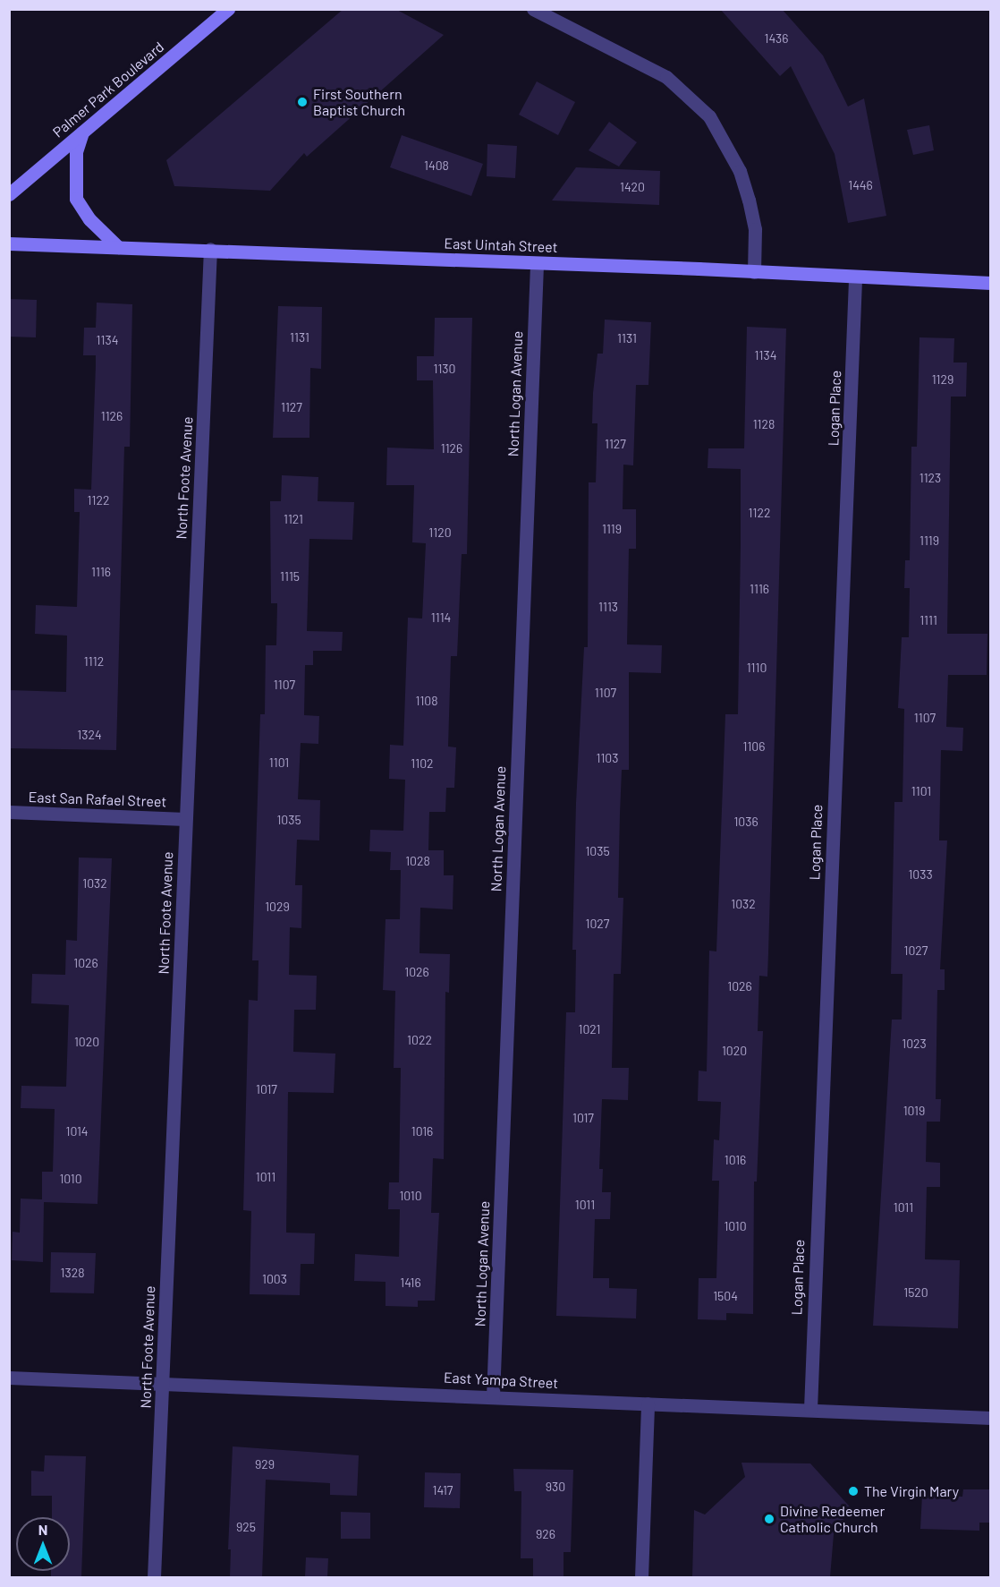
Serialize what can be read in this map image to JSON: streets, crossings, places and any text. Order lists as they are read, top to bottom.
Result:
{
  "streets": {
    "main road": ["Palmer Park Boulevard", "East Uintah Street"],
    "street": [
      "North Logan Avenue",
      "Logan Place",
      "North Foote Avenue",
      "East San Rafael Street",
      "East Yampa Street"
    ]
  },
  "crossings": [
    ["East Uintah Street", "North Logan Avenue"],
    ["East Uintah Street", "Logan Place"],
    ["East Uintah Street", "North Foote Avenue"],
    ["North Logan Avenue", "East Yampa Street"],
    ["Logan Place", "East Yampa Street"],
    ["North Foote Avenue", "East San Rafael Street"],
    ["North Foote Avenue", "East Yampa Street"]
  ],
  "places": ["First Southern Baptist Church", "The Virgin Mary", "Divine Redeemer Catholic Church"],
  "house_numbers": [
    "1436",
    "1408",
    "1446",
    "1420",
    "1131",
    "1131",
    "1134",
    "1134",
    "1130",
    "1129",
    "1127",
    "1126",
    "1128",
    "1127",
    "1126",
    "1123",
    "1122",
    "1122",
    "1121",
    "1119",
    "1120",
    "1119",
    "1116",
    "1115",
    "1116",
    "1113",
    "1114",
    "1111",
    "1112",
    "1110",
    "1107",
    "1107",
    "1108",
    "1107",
    "1324",
    "1106",
    "1103",
    "1101",
    "1102",
    "1101",
    "1035",
    "1036",
    "1035",
    "1028",
    "1033",
    "1032",
    "1032",
    "1029",
    "1027",
    "1027",
    "1026",
    "1026",
    "1026",
    "1021",
    "1022",
    "1020",
    "1023",
    "1020",
    "1017",
    "1019",
    "1017",
    "1014",
    "1016",
    "1016",
    "1011",
    "1010",
    "1010",
    "1011",
    "1011",
    "1010",
    "1328",
    "1003",
    "1416",
    "1520",
    "1504",
    "929",
    "930",
    "1417",
    "925",
    "926"
  ],
  "north": "top"
}
